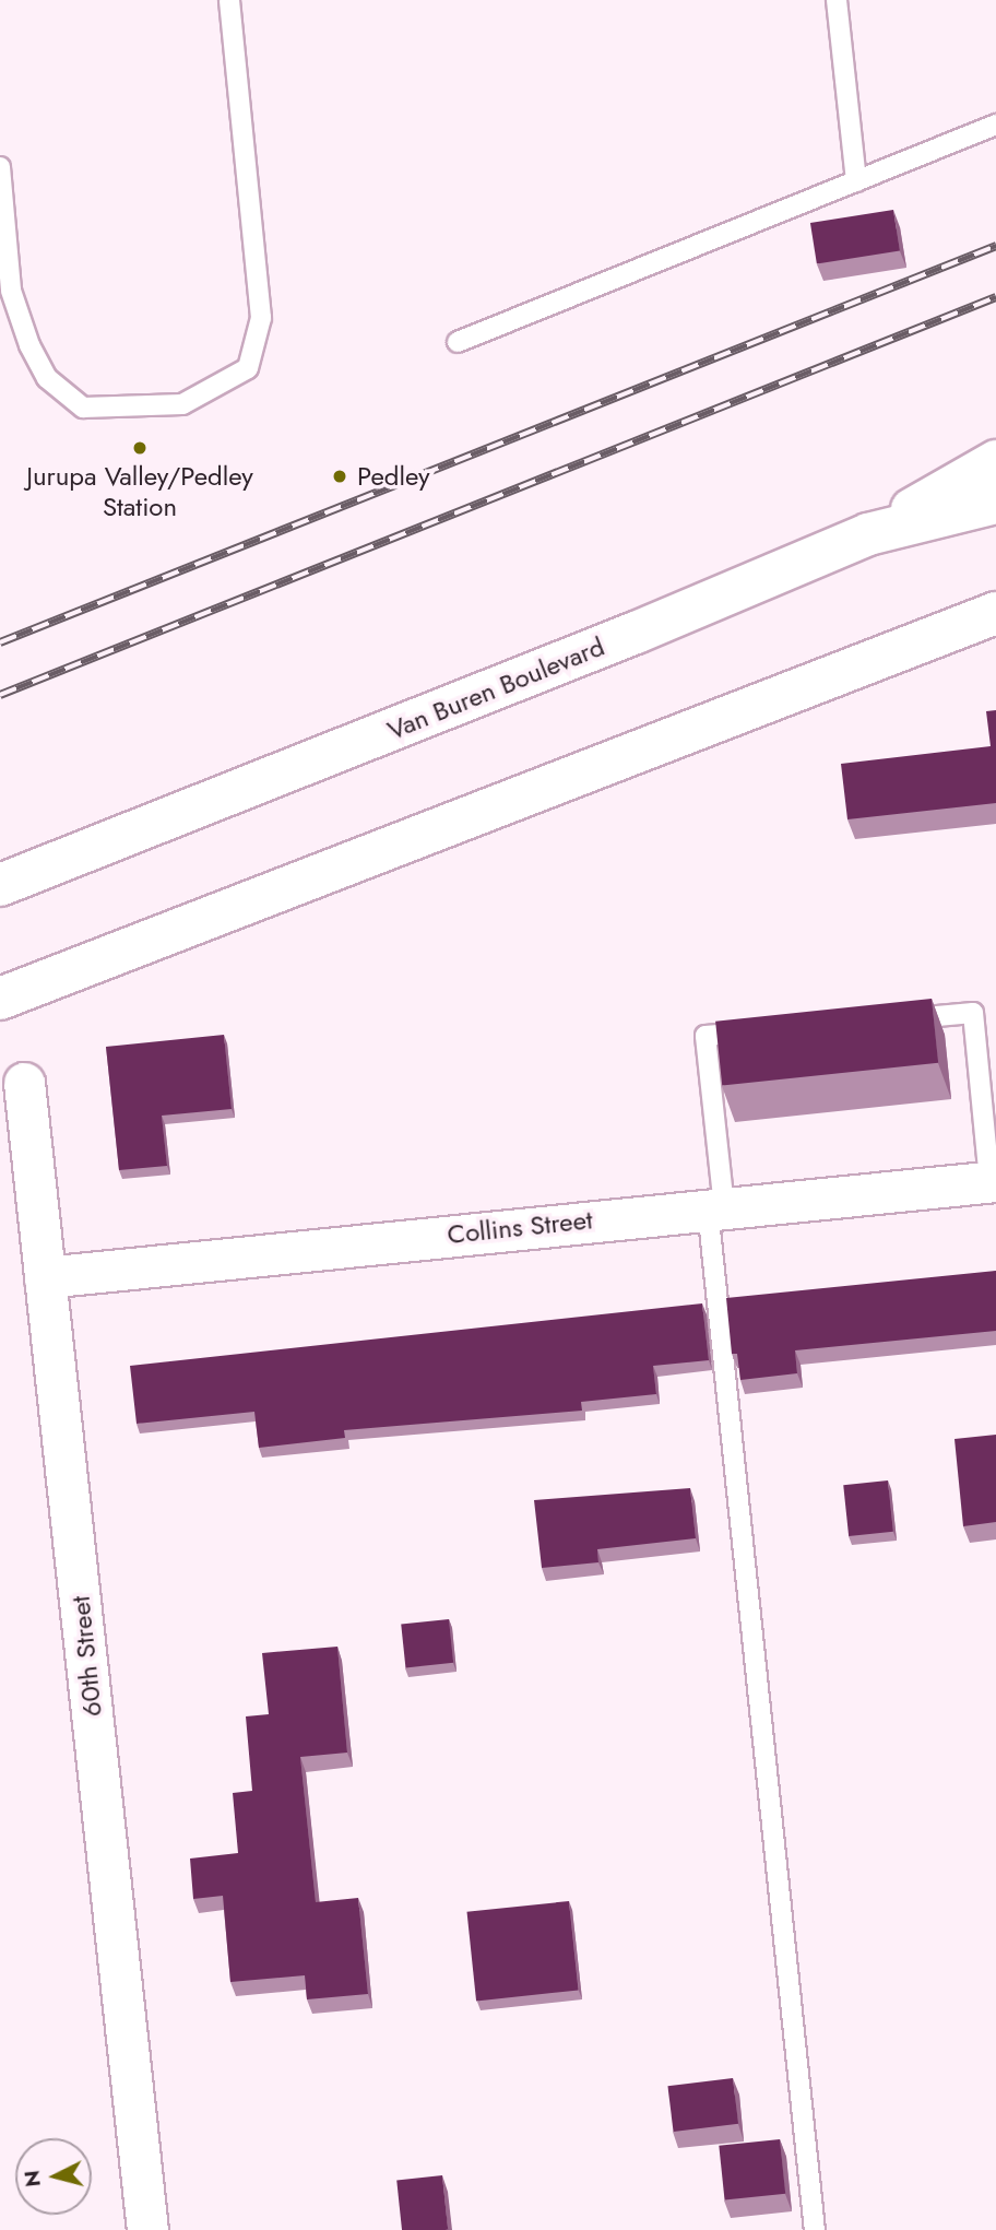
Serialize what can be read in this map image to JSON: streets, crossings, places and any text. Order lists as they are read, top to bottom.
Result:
{
  "streets": {
    "main road": ["Van Buren Boulevard"],
    "street": ["Collins Street", "60th Street"]
  },
  "crossings": [
    ["Collins Street", "60th Street"]
  ],
  "places": ["Jurupa Valley/Pedley Station", "Pedley"],
  "north": "left"
}
